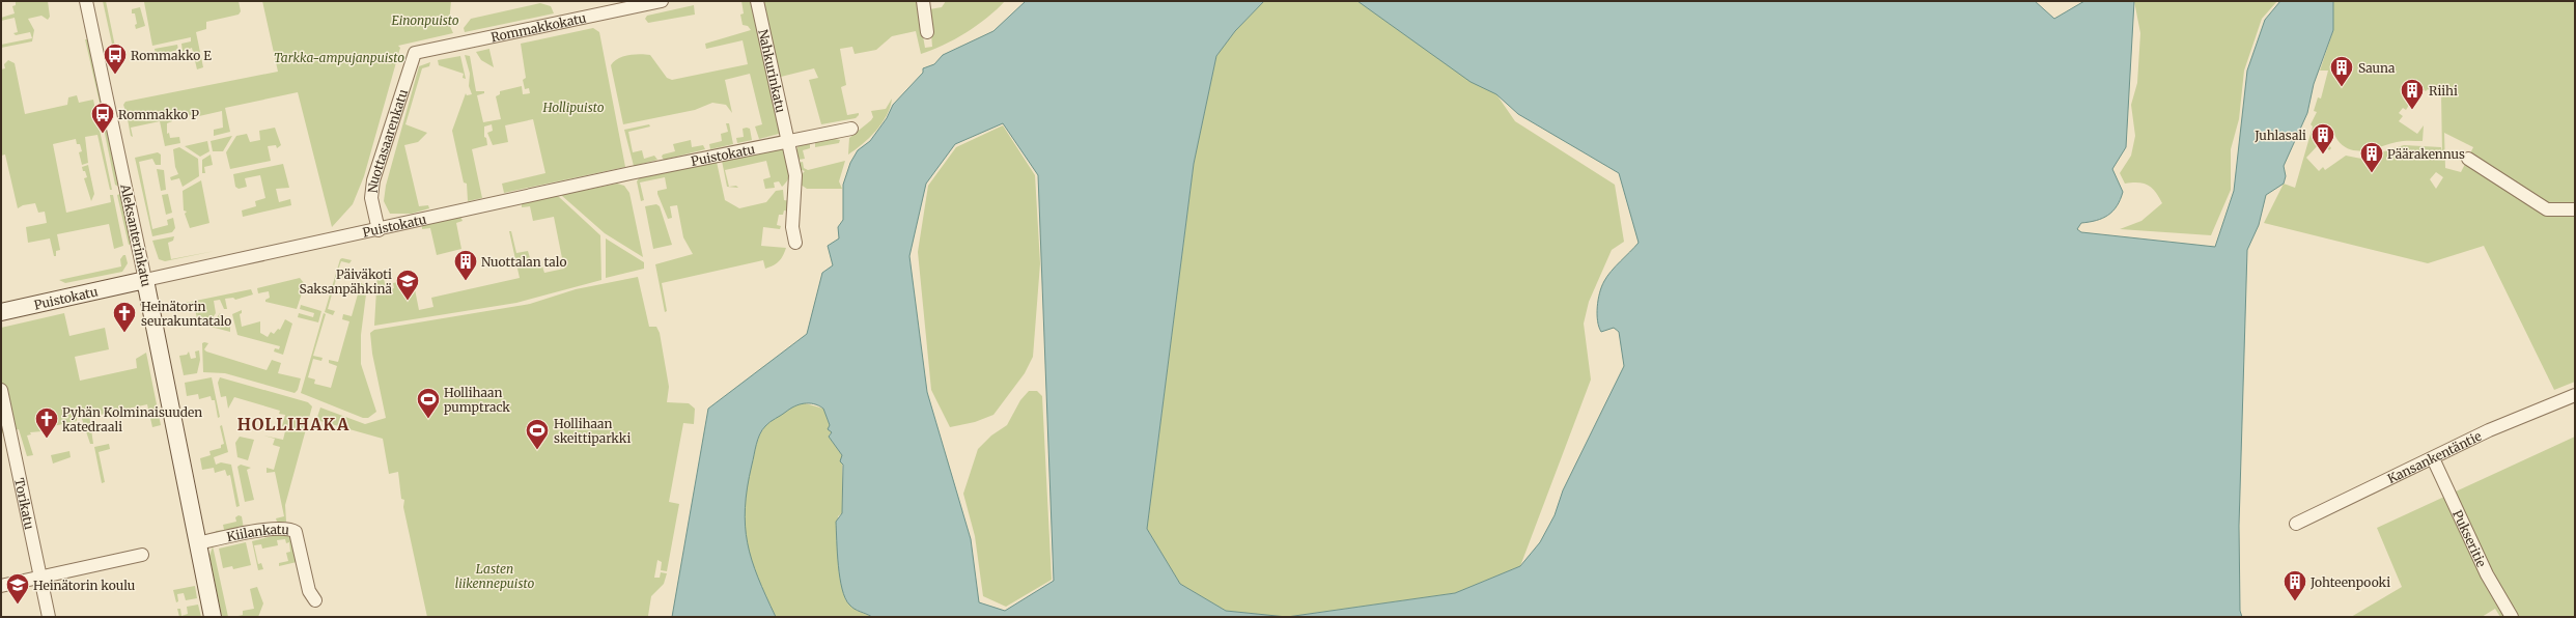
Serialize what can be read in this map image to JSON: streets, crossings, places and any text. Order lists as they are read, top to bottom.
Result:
{
  "streets": {
    "main road": ["Puistokatu", "Aleksanterinkatu"],
    "street": [
      "Rommakkokatu",
      "Nahkurinkatu",
      "Nuottasaarenkatu",
      "Kansankentäntie",
      "Torikatu",
      "Kiilankatu",
      "Pukseritie"
    ]
  },
  "crossings": [
    ["Rommakkokatu", "Nuottasaarenkatu"],
    ["Nahkurinkatu", "Puistokatu"],
    ["Nuottasaarenkatu", "Puistokatu"],
    ["Puistokatu", "Aleksanterinkatu"],
    ["Aleksanterinkatu", "Kiilankatu"],
    ["Kansankentäntie", "Pukseritie"]
  ],
  "districts": ["HOLLIHAKA"],
  "parks": [
    "Einonpuisto",
    "Tarkka-ampujanpuisto",
    "Hollipuisto",
    "Lasten liikennepuisto"
  ],
  "places": {
    "bus stop": ["Rommakko E", "Rommakko P"],
    "building": [
      "Sauna",
      "Riihi",
      "Juhlasali",
      "Päärakennus",
      "Nuottalan talo",
      "Johteenpooki"
    ],
    "school or university": ["Päiväkoti Saksanpähkinä", "Heinätorin koulu"],
    "church": ["Heinätorin seurakuntatalo", "Pyhän Kolminaisuuden katedraali"],
    "sports": ["Hollihaan pumptrack", "Hollihaan skeittiparkki"]
  }
}
